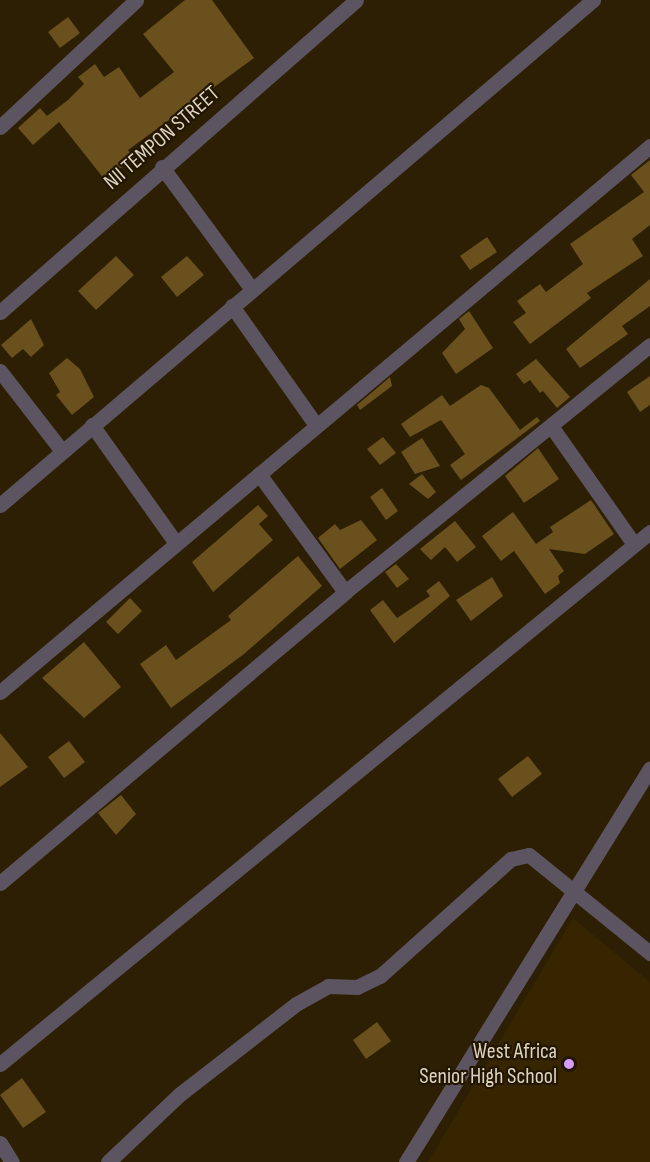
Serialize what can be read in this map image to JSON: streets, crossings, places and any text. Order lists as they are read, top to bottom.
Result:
{
  "streets": {
    "street": ["NII TEMPON STREET"]
  },
  "places": ["West Africa Senior High School"]
}
